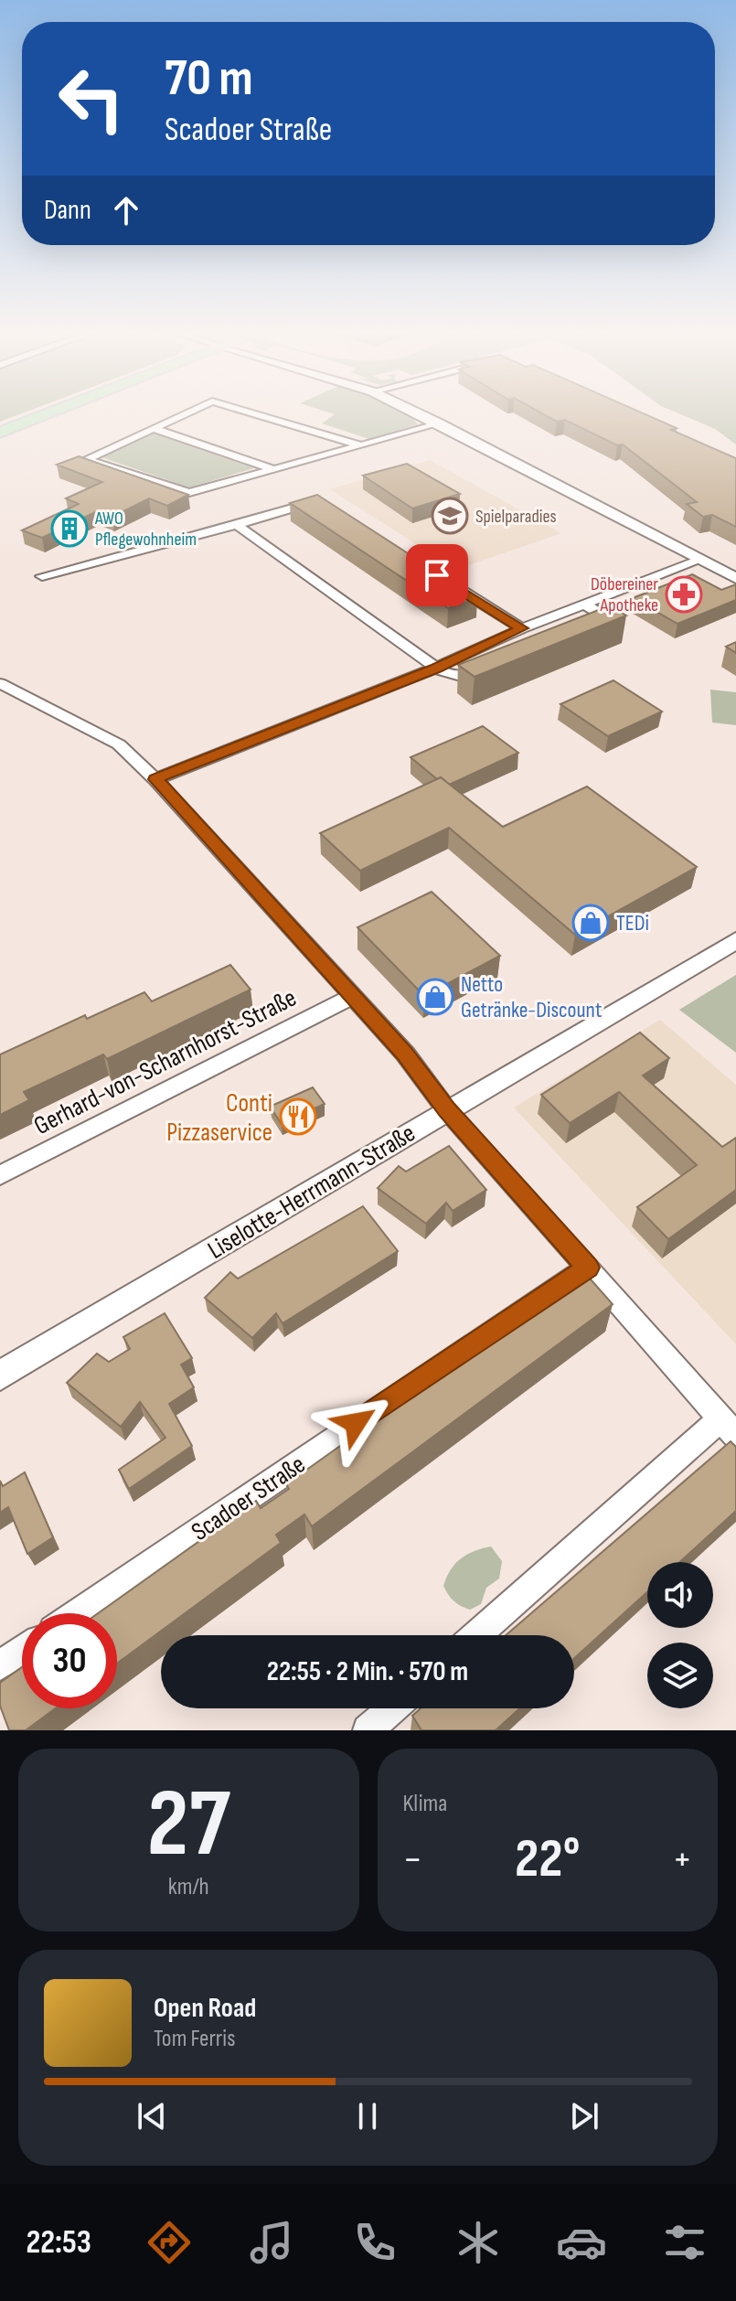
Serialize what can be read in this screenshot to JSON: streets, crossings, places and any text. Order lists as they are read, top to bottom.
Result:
{
  "streets": {
    "street": ["Gerhard-von-Scharnhorst-Straße", "Liselotte-Herrmann-Straße", "Scadoer Straße"]
  },
  "places": {
    "school or university": ["Spielparadies"],
    "building": ["AWO Pflegewohnheim"],
    "pharmacy": ["Döbereiner Apotheke"],
    "shop": ["TEDi", "Netto Getränke-Discount"],
    "restaurant": ["Conti Pizzaservice"]
  },
  "page": {
    "turn": ["70 m", "Scadoer Straße"],
    "then": "Dann",
    "limit": "30",
    "trip": "22:55 · 2 Min. · 570 m",
    "tile": [
      ["27", "km/h"],
      "Klima"
    ],
    "heat": ["−", "22°", "+"],
    "song": ["Open Road", "Tom Ferris"],
    "tabs": "22:53"
  }
}
